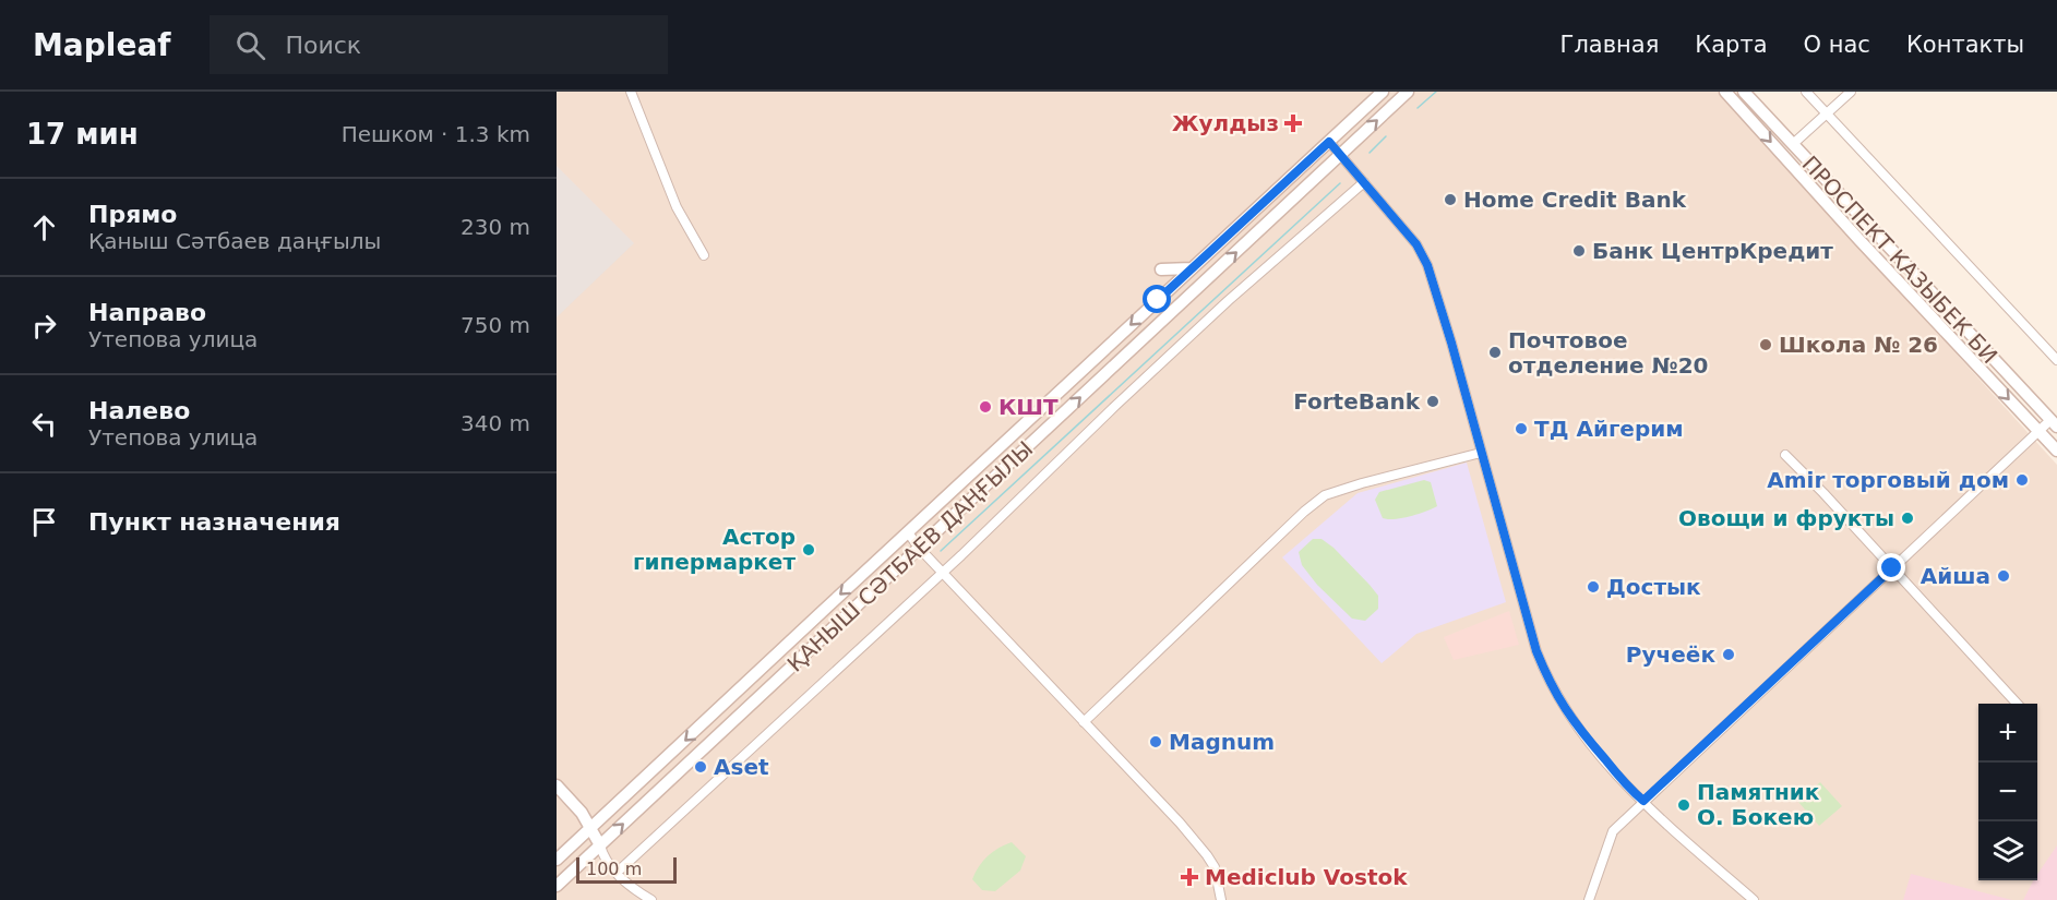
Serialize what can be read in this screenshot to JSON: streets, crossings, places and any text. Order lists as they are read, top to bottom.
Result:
{
  "streets": {
    "main road": ["ПРОСПЕКТ КАЗЫБЕК БИ", "ҚАНЫШ СӘТБАЕВ ДАҢҒЫЛЫ"]
  },
  "places": {
    "health": ["Жулдыз", "Mediclub Vostok"],
    "other": [
      "Home Credit Bank",
      "Банк ЦентрКредит",
      "Школа № 26",
      "Почтовое отделение №20",
      "ForteBank",
      "КШТ",
      "ТД Айгерим",
      "Amir торговый дом",
      "Овощи и фрукты",
      "Астор гипермаркет",
      "Айша",
      "Достык",
      "Ручеёк",
      "Magnum",
      "Aset",
      "Памятник О. Бокею"
    ]
  },
  "scale_bar": "100 m",
  "page": {
    "header": "Mapleaf",
    "search": "Поиск",
    "nav": [
      "Главная",
      "Карта",
      "О нас",
      "Контакты"
    ],
    "heading": ["17 мин", "Пешком · 1.3 km"],
    "list": [
      ["Прямо", "Қаныш Сәтбаев даңғылы", "230 m"],
      ["Направо", "Утепова улица", "750 m"],
      ["Налево", "Утепова улица", "340 m"],
      "Пункт назначения"
    ],
    "map_buttons": ["+", "−"],
    "scale": "100 m"
  }
}
